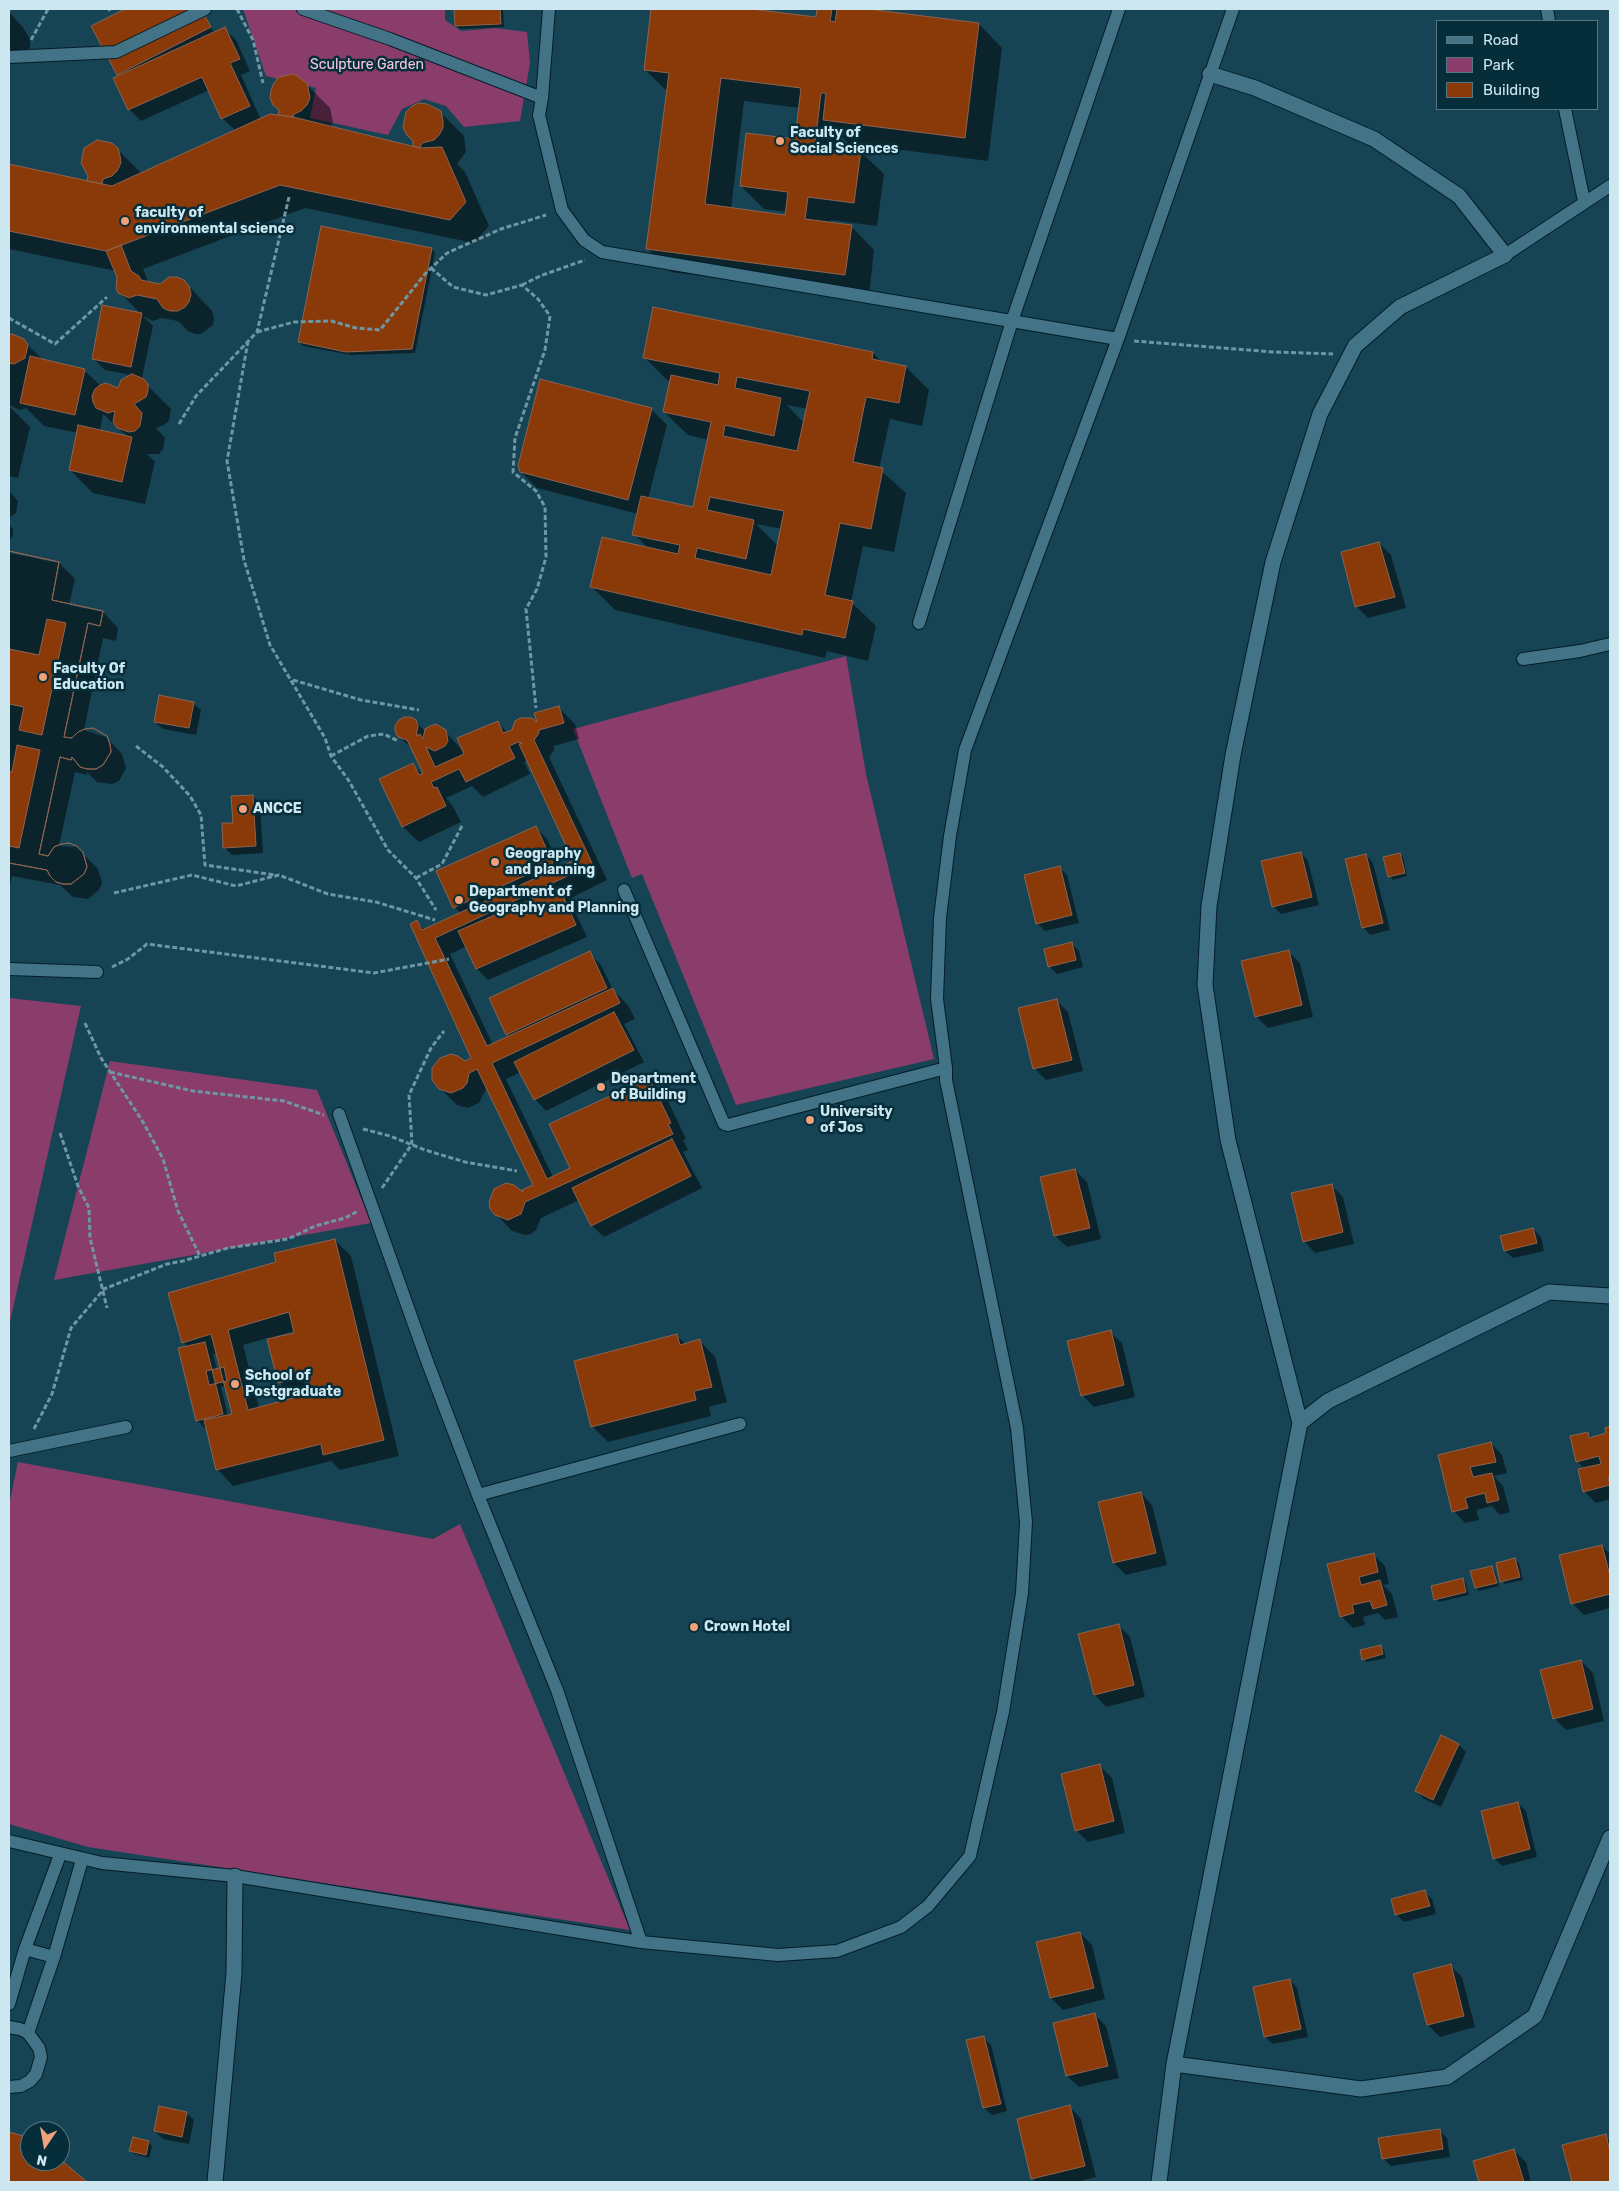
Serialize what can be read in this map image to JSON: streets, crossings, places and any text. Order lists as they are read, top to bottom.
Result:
{
  "parks": ["Sculpture Garden"],
  "places": [
    "Faculty of Social Sciences",
    "faculty of environmental science",
    "Faculty Of Education",
    "ANCCE",
    "Geography and planning",
    "Department of Geography and Planning",
    "Department of Building",
    "University of Jos",
    "School of Postgraduate",
    "Crown Hotel"
  ],
  "legend": ["Road", "Park", "Building"],
  "north": "bottom"
}
